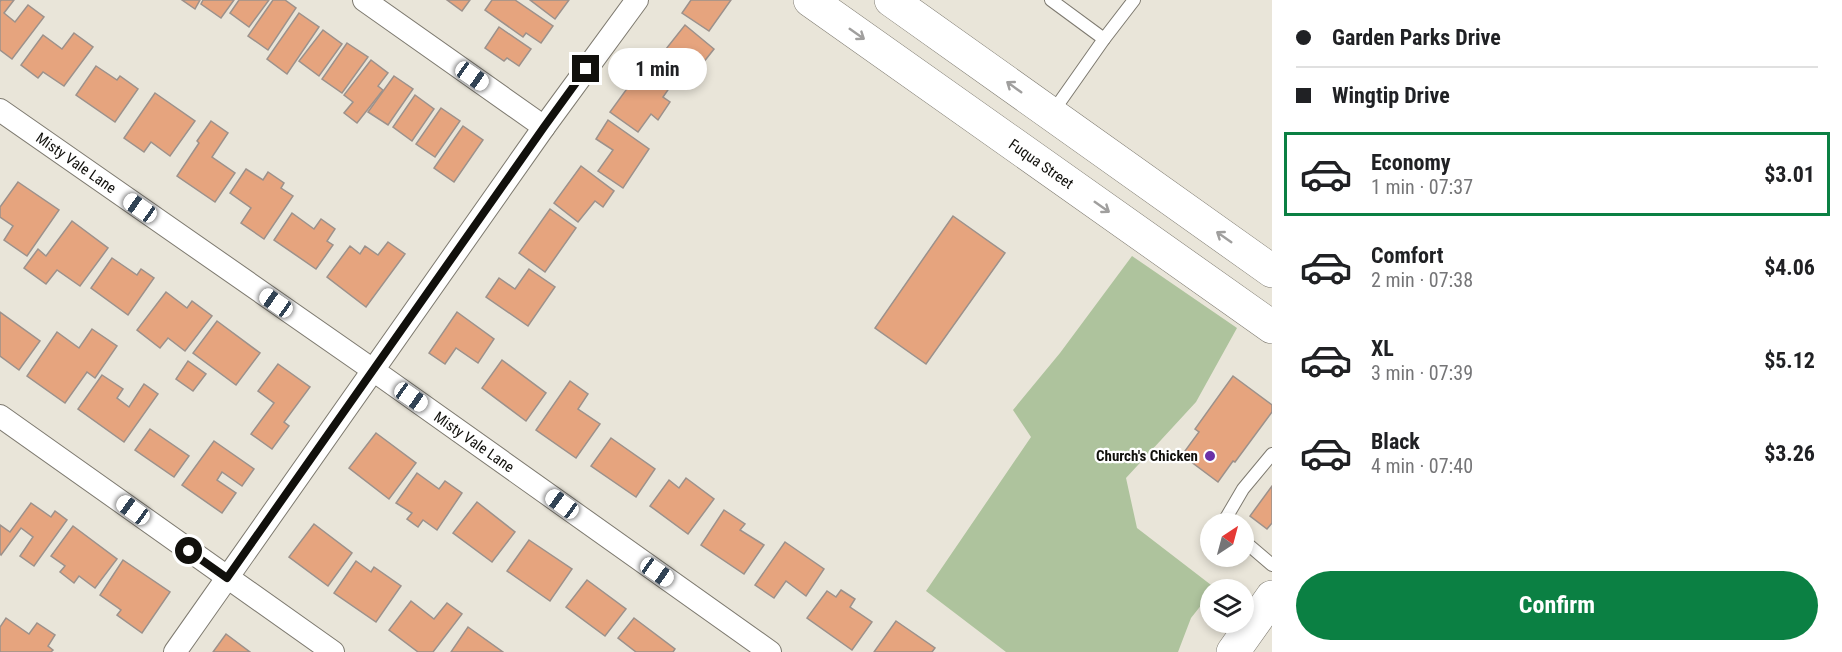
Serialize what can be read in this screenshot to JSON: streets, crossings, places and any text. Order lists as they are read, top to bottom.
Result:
{
  "streets": {
    "main road": ["Fuqua Street"],
    "street": ["Misty Vale Lane"]
  },
  "places": ["Church's Chicken"],
  "north": "top right",
  "page": {
    "banner": ["Garden Parks Drive", "Wingtip Drive"],
    "bubble": "1 min",
    "list": [
      {
        "name": "Economy",
        "note": "1 min · 07:37",
        "value": "$3.01"
      },
      {
        "name": "Comfort",
        "note": "2 min · 07:38",
        "value": "$4.06"
      },
      {
        "name": "XL",
        "note": "3 min · 07:39",
        "value": "$5.12"
      },
      {
        "name": "Black",
        "note": "4 min · 07:40",
        "value": "$3.26"
      }
    ],
    "buttons": "Confirm"
  }
}
